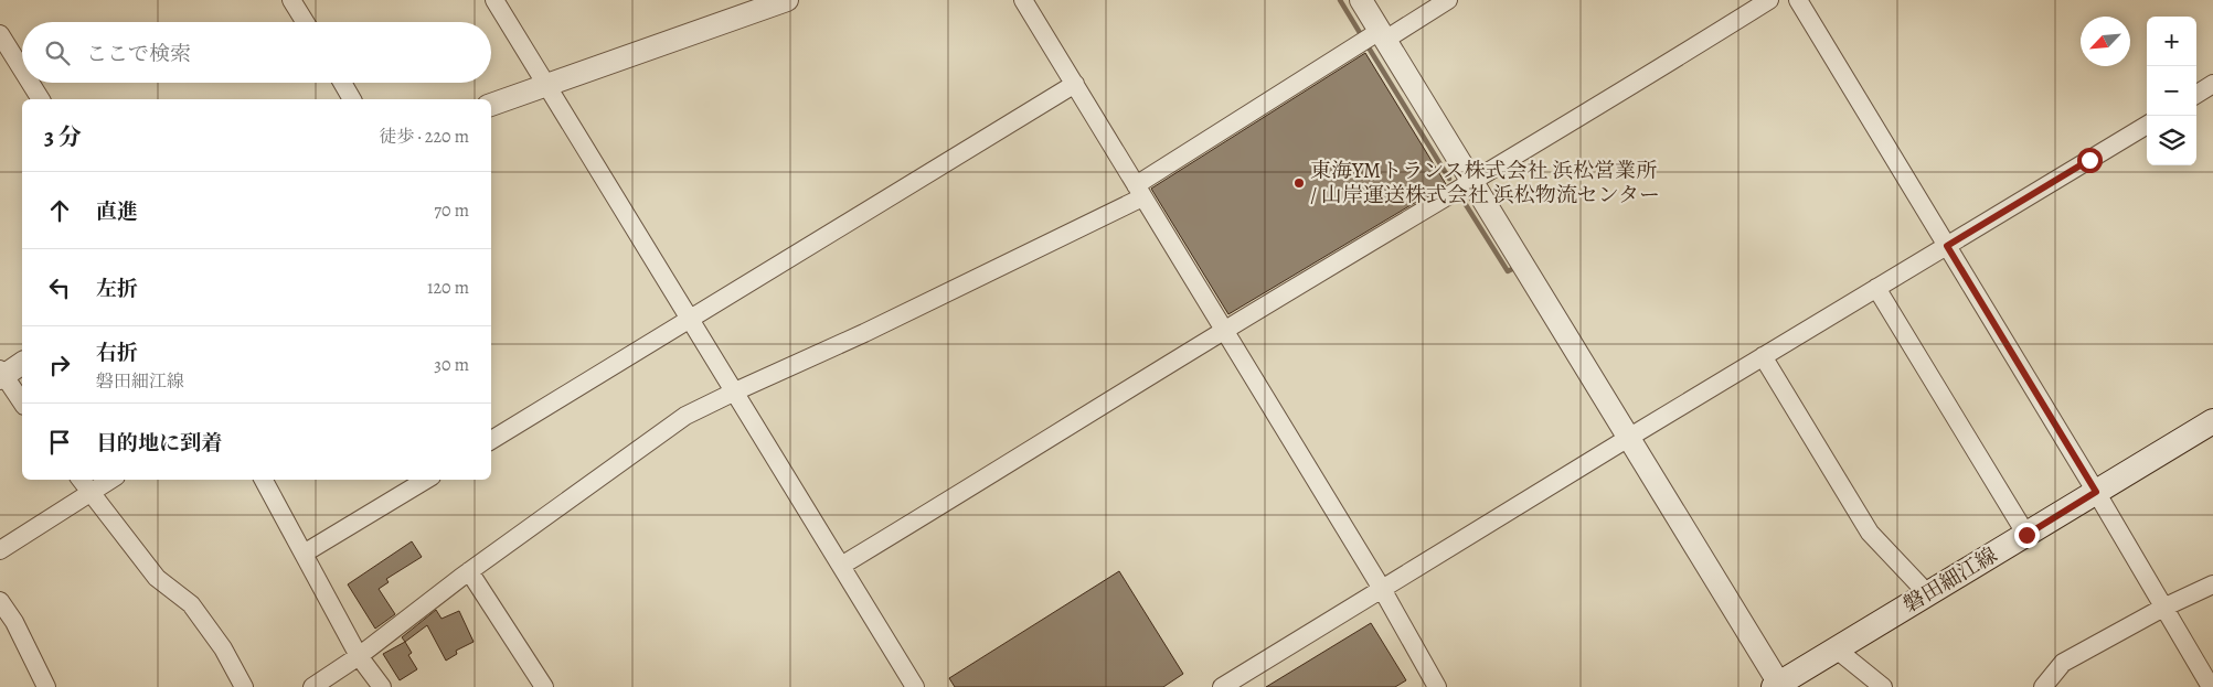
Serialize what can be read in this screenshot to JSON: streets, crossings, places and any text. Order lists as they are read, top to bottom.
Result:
{
  "streets": {
    "main road": ["磐田細江線"]
  },
  "places": ["東海YMトランス株式会社 浜松営業所 / 山岸運送株式会社 浜松物流センター"],
  "north": "bottom left",
  "page": {
    "map_buttons": ["+", "−"],
    "search": "ここで検索",
    "heading": ["3 分", "徒歩 · 220 m"],
    "list": [
      ["直進", "70 m"],
      ["左折", "120 m"],
      ["右折", "磐田細江線", "30 m"],
      "目的地に到着"
    ]
  }
}
